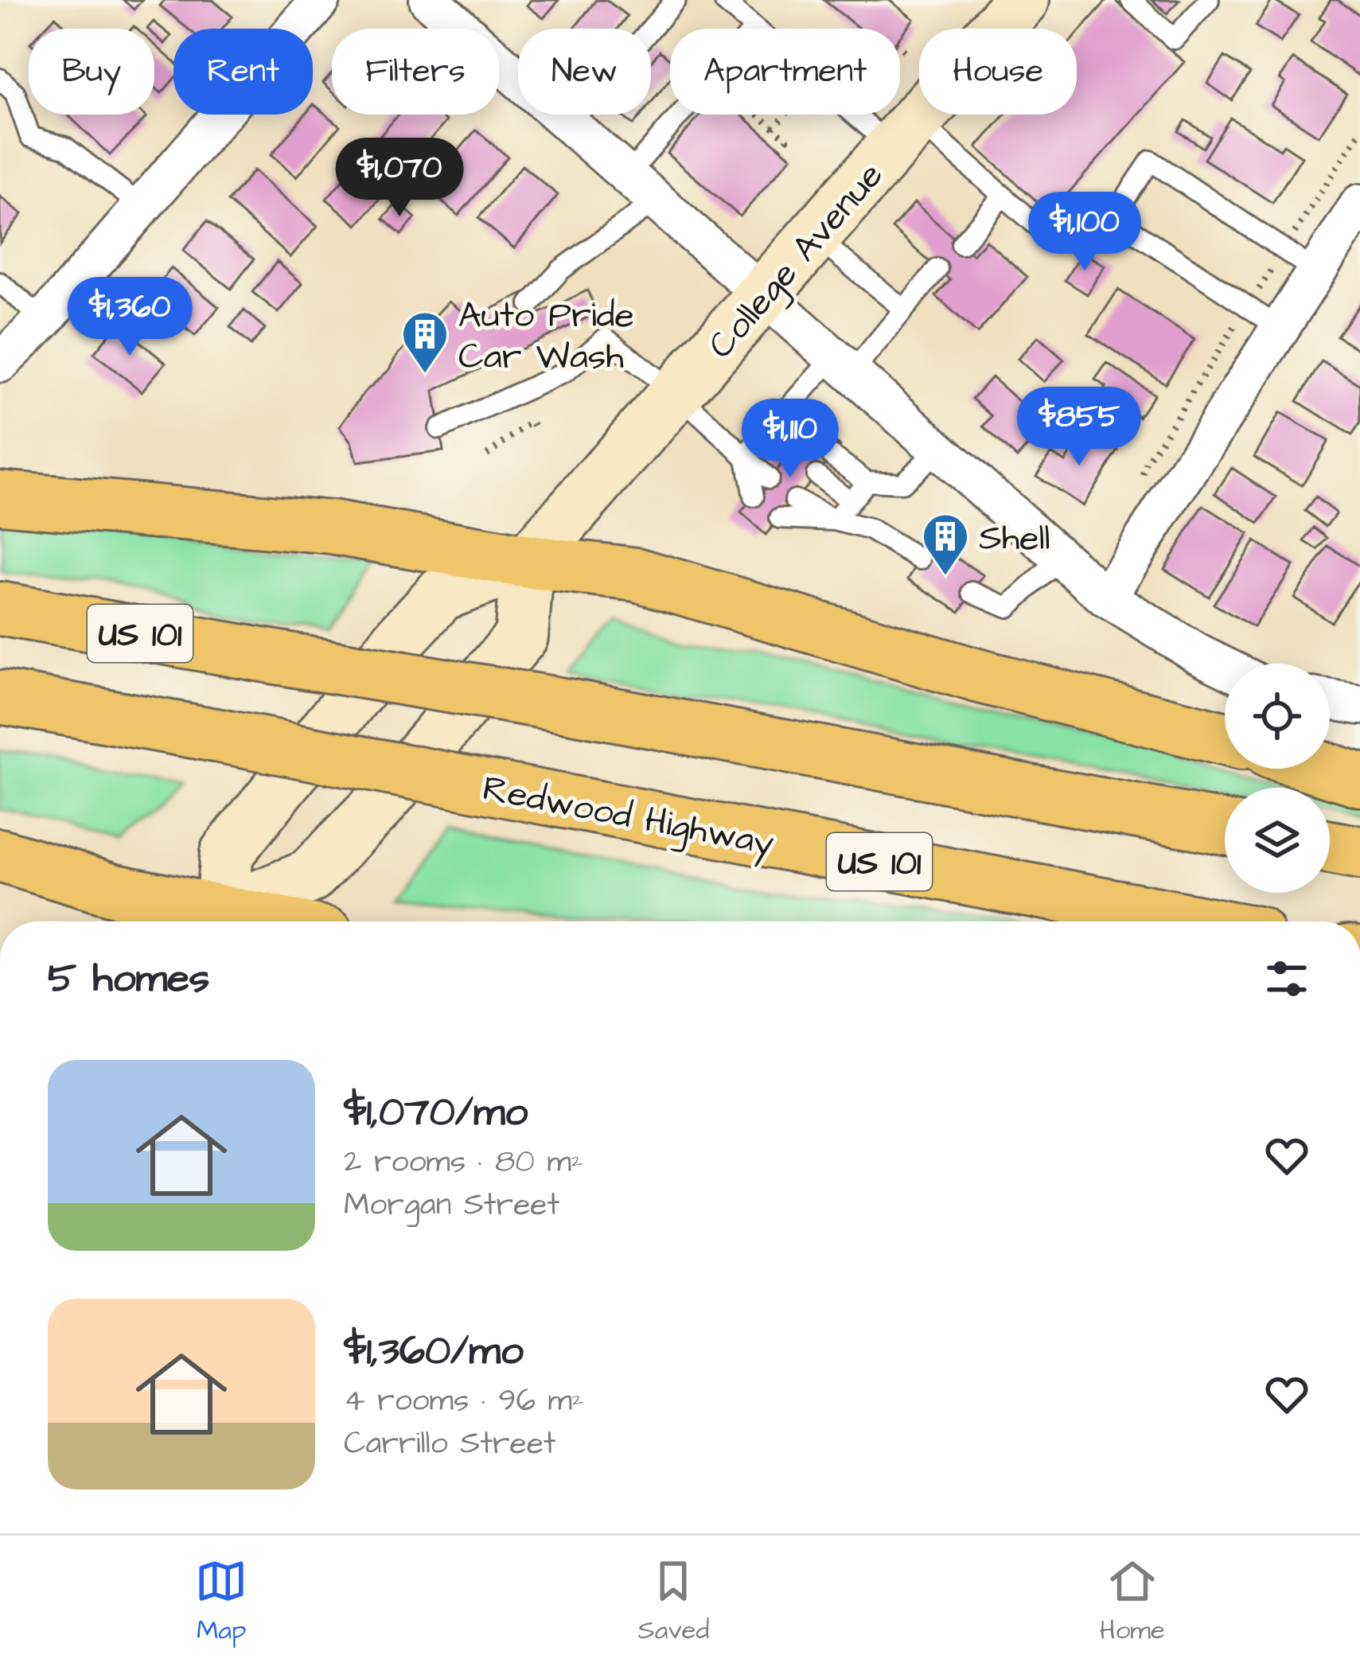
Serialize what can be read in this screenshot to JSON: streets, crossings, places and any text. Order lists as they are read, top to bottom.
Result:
{
  "streets": {
    "highway": ["US 101", "Redwood Highway"],
    "main road": ["College Avenue"]
  },
  "places": {
    "building": ["Auto Pride Car Wash", "Shell"]
  },
  "page": {
    "chip": [
      "Buy",
      "Rent",
      "Filters",
      "New",
      "Apartment",
      "House"
    ],
    "price": [
      "$1,070",
      "$1,100",
      "$1,360",
      "$855",
      "$1,110"
    ],
    "heading": "5 homes",
    "list": [
      {
        "name": "$1,070/mo",
        "note": "2 rooms · 80 m² · Morgan Street"
      },
      {
        "name": "$1,360/mo",
        "note": "4 rooms · 96 m² · Carrillo Street"
      }
    ],
    "tabs": ["Map", "Saved", "Home"]
  }
}
